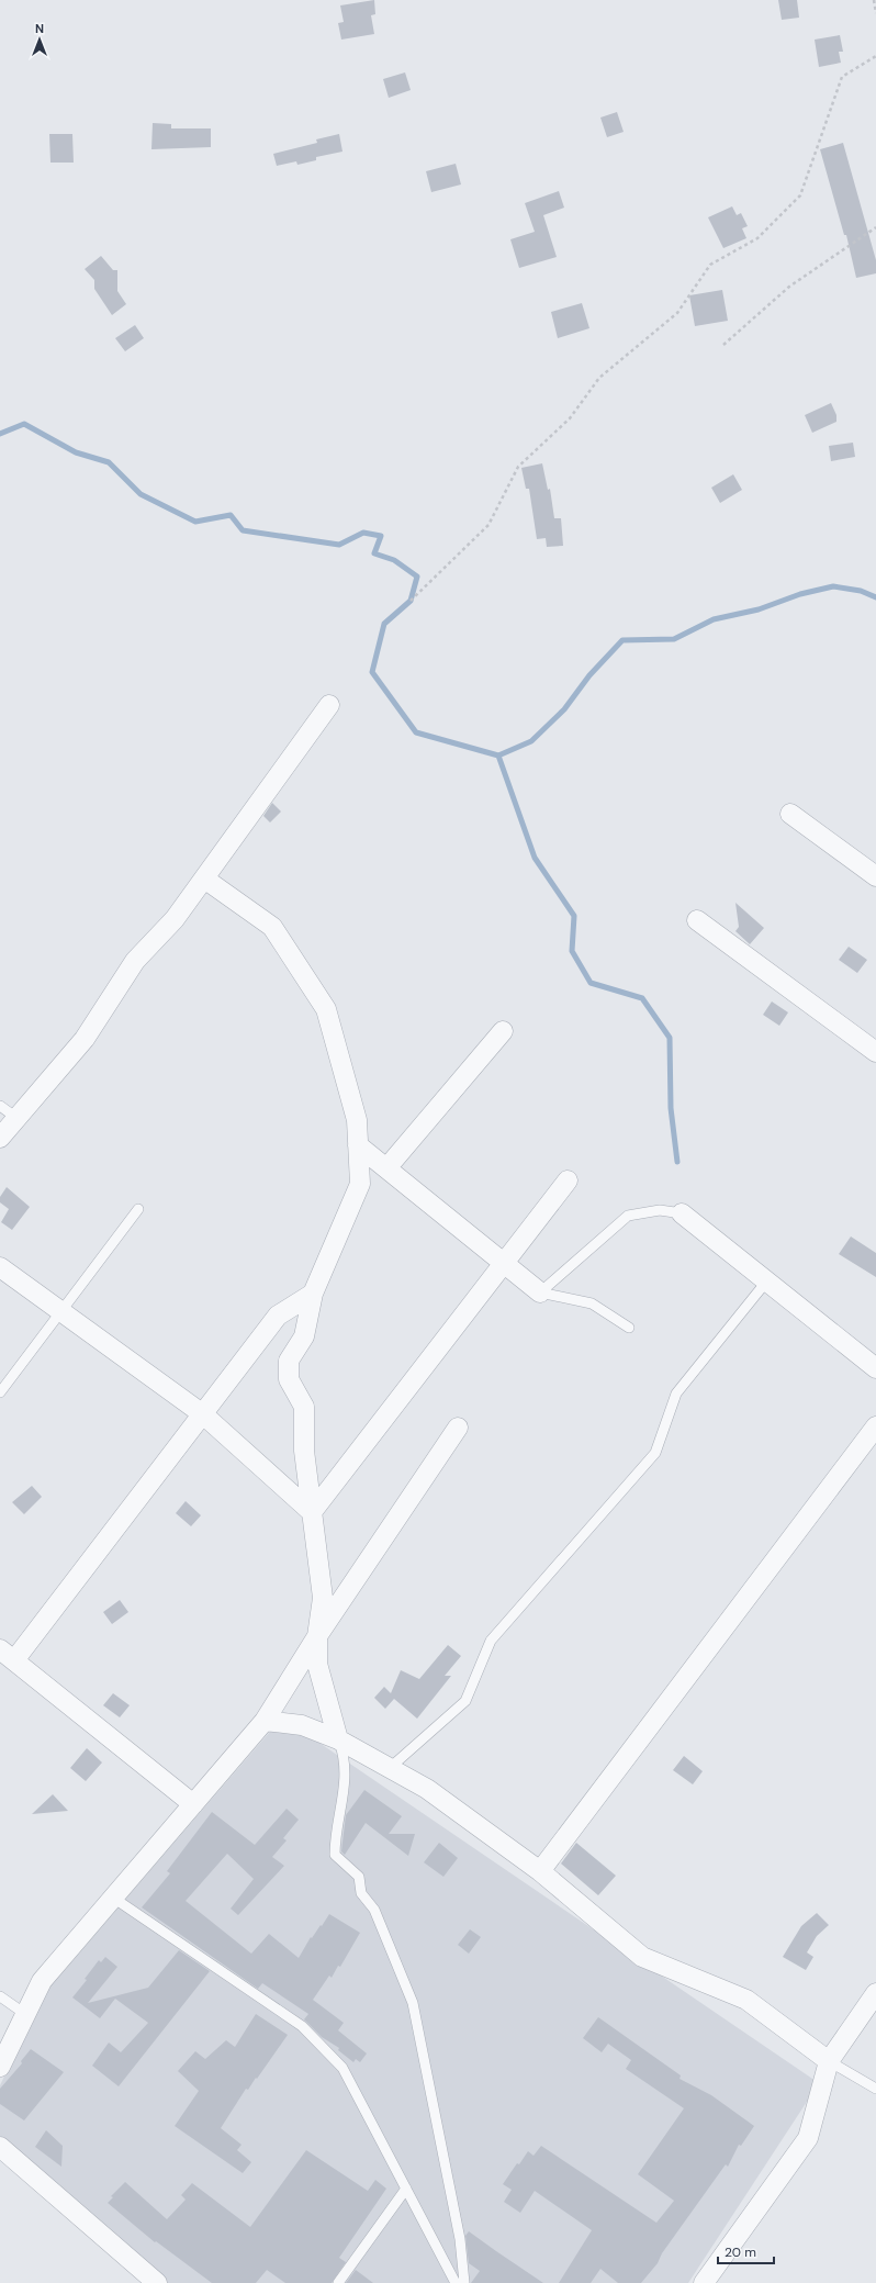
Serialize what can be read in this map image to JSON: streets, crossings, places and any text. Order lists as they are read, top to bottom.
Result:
{
  "scale_bar": "20 m",
  "north": "top"
}
